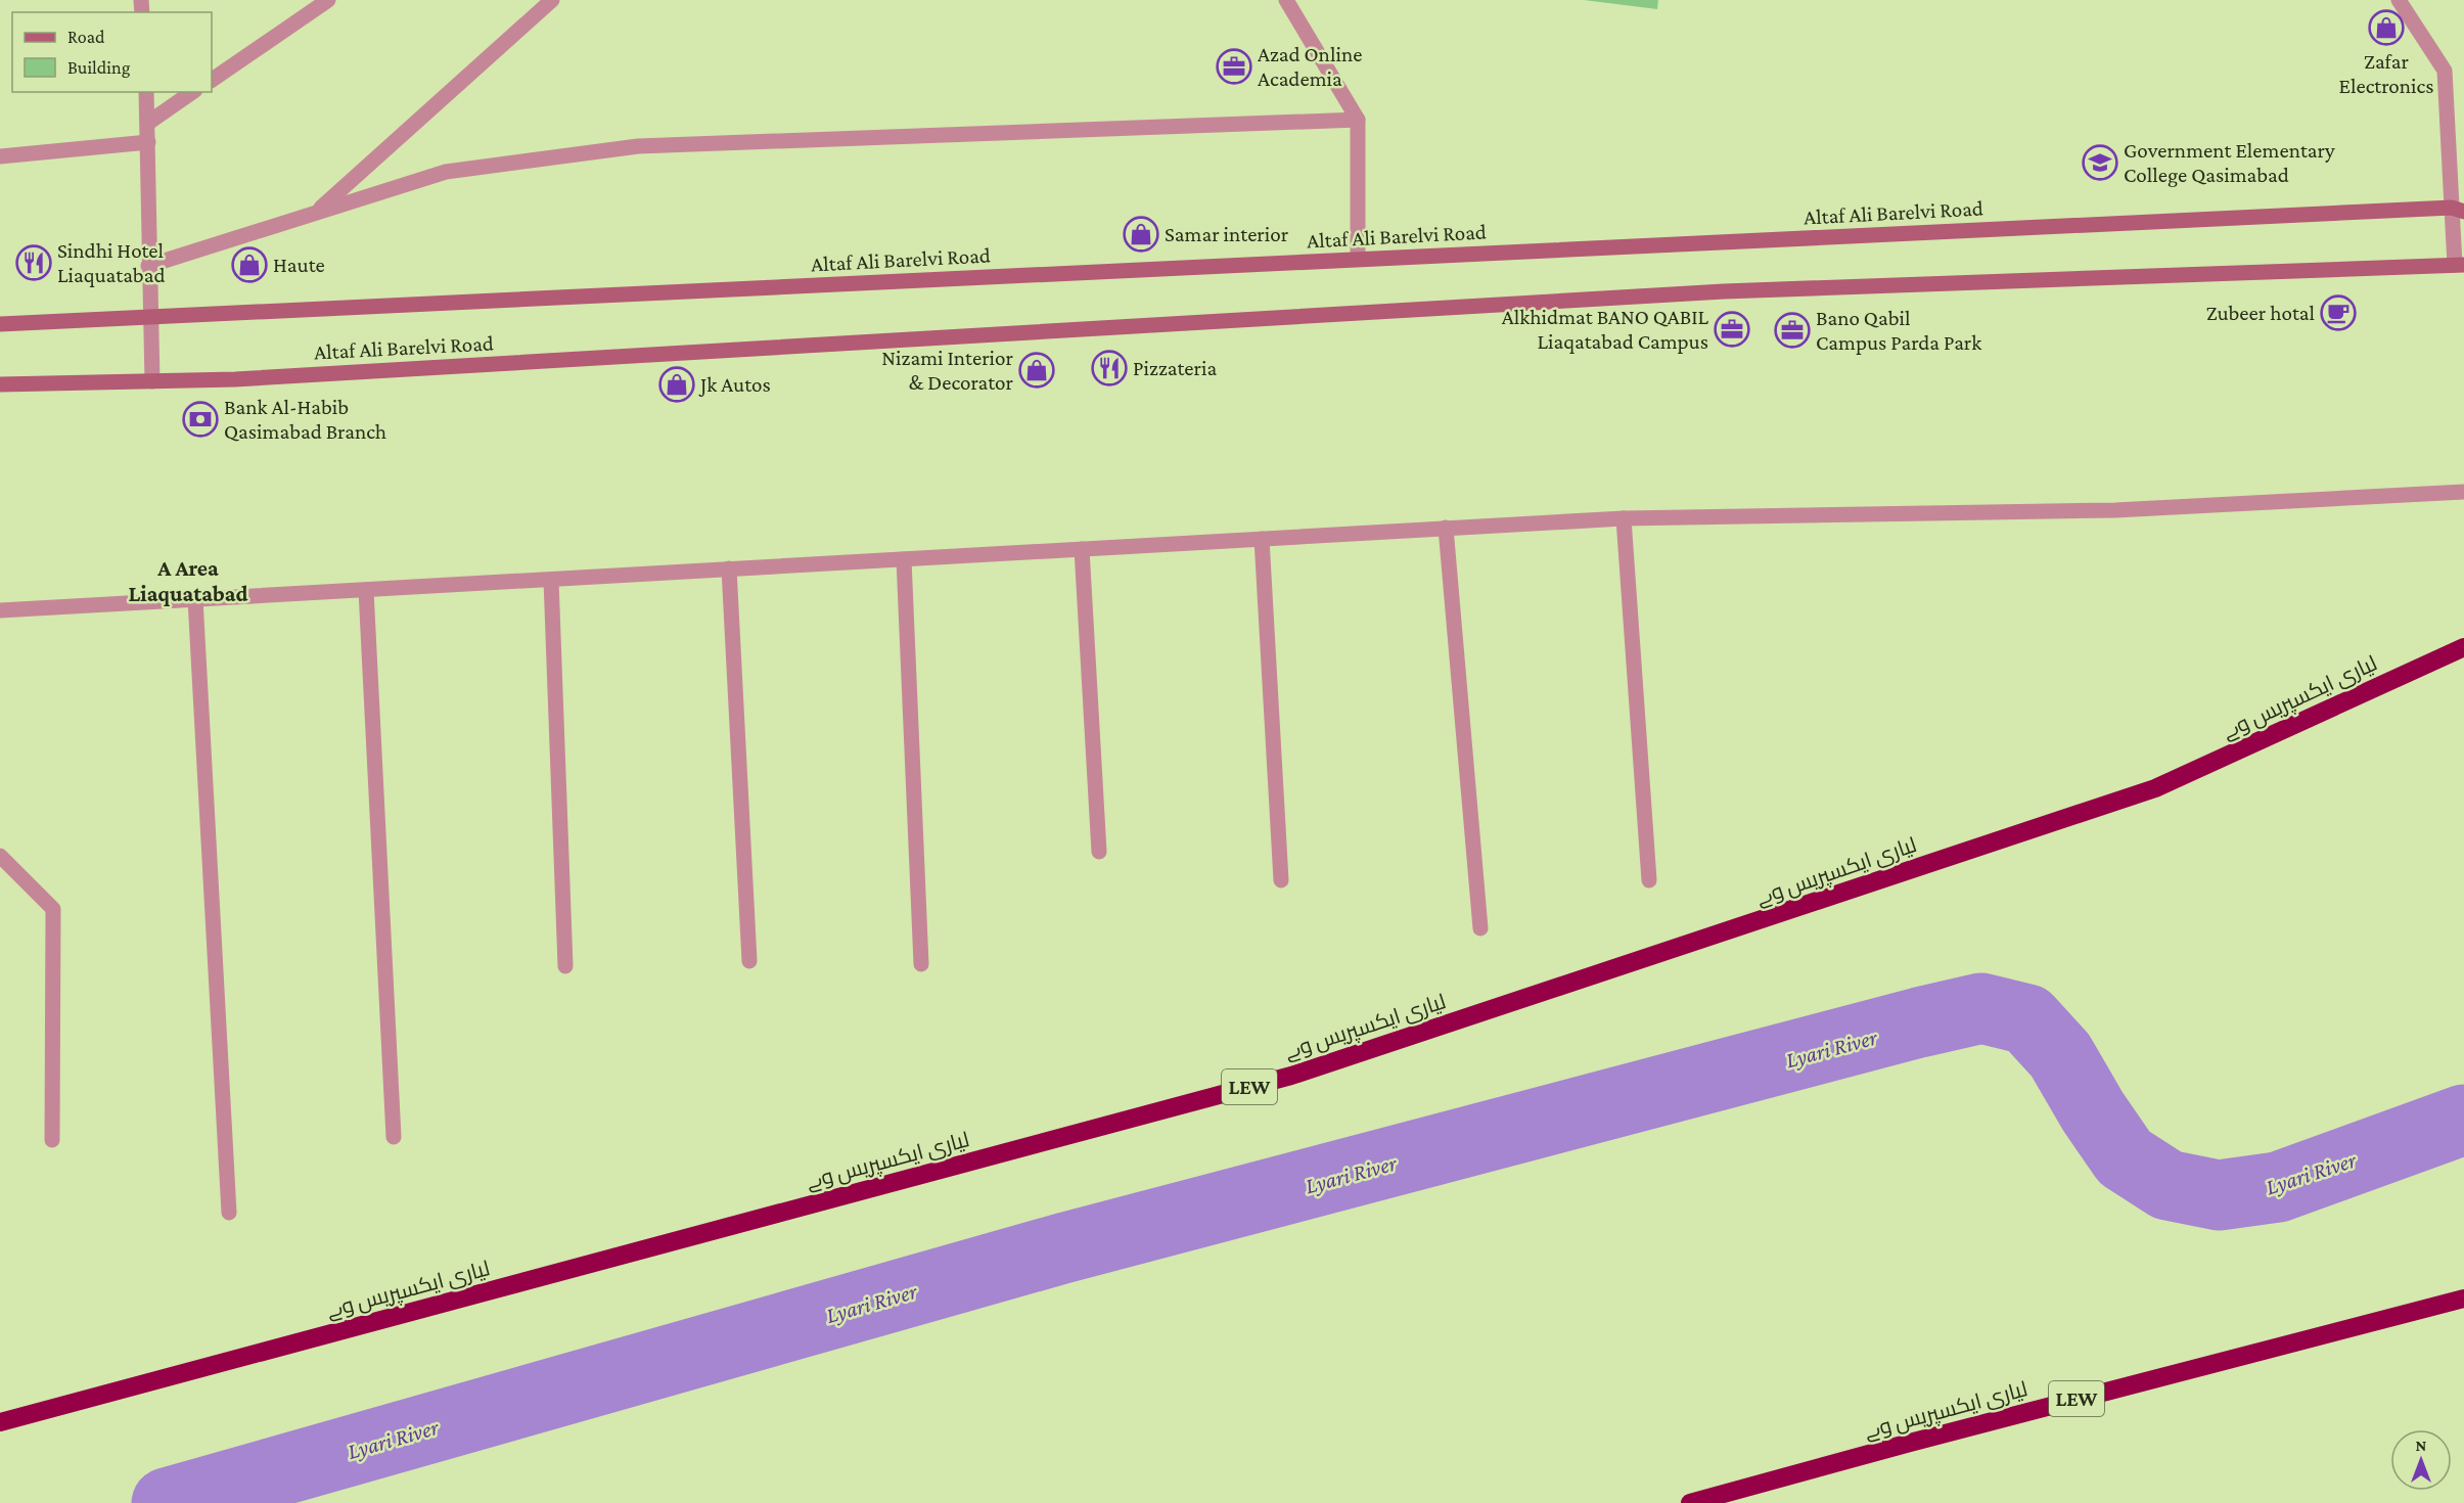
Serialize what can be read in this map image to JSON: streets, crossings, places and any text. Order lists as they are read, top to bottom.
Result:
{
  "streets": {
    "highway": ["لیاری ایکسپریس وے", "LEW"],
    "main road": ["Altaf Ali Barelvi Road"]
  },
  "districts": ["A Area Liaquatabad"],
  "water": ["Lyari River"],
  "places": {
    "shop": [
      "Zafar Electronics",
      "Samar interior",
      "Haute",
      "Nizami Interior & Decorator",
      "Jk Autos"
    ],
    "office": ["Azad Online Academia", "Alkhidmat BANO QABIL Liaqatabad Campus", "Bano Qabil Campus Parda Park"],
    "school or university": ["Government Elementary College Qasimabad"],
    "restaurant": ["Sindhi Hotel Liaquatabad", "Pizzateria"],
    "cafe": ["Zubeer hotal"],
    "bank": ["Bank Al-Habib Qasimabad Branch"]
  },
  "legend": ["Road", "Building"],
  "north": "top"
}
